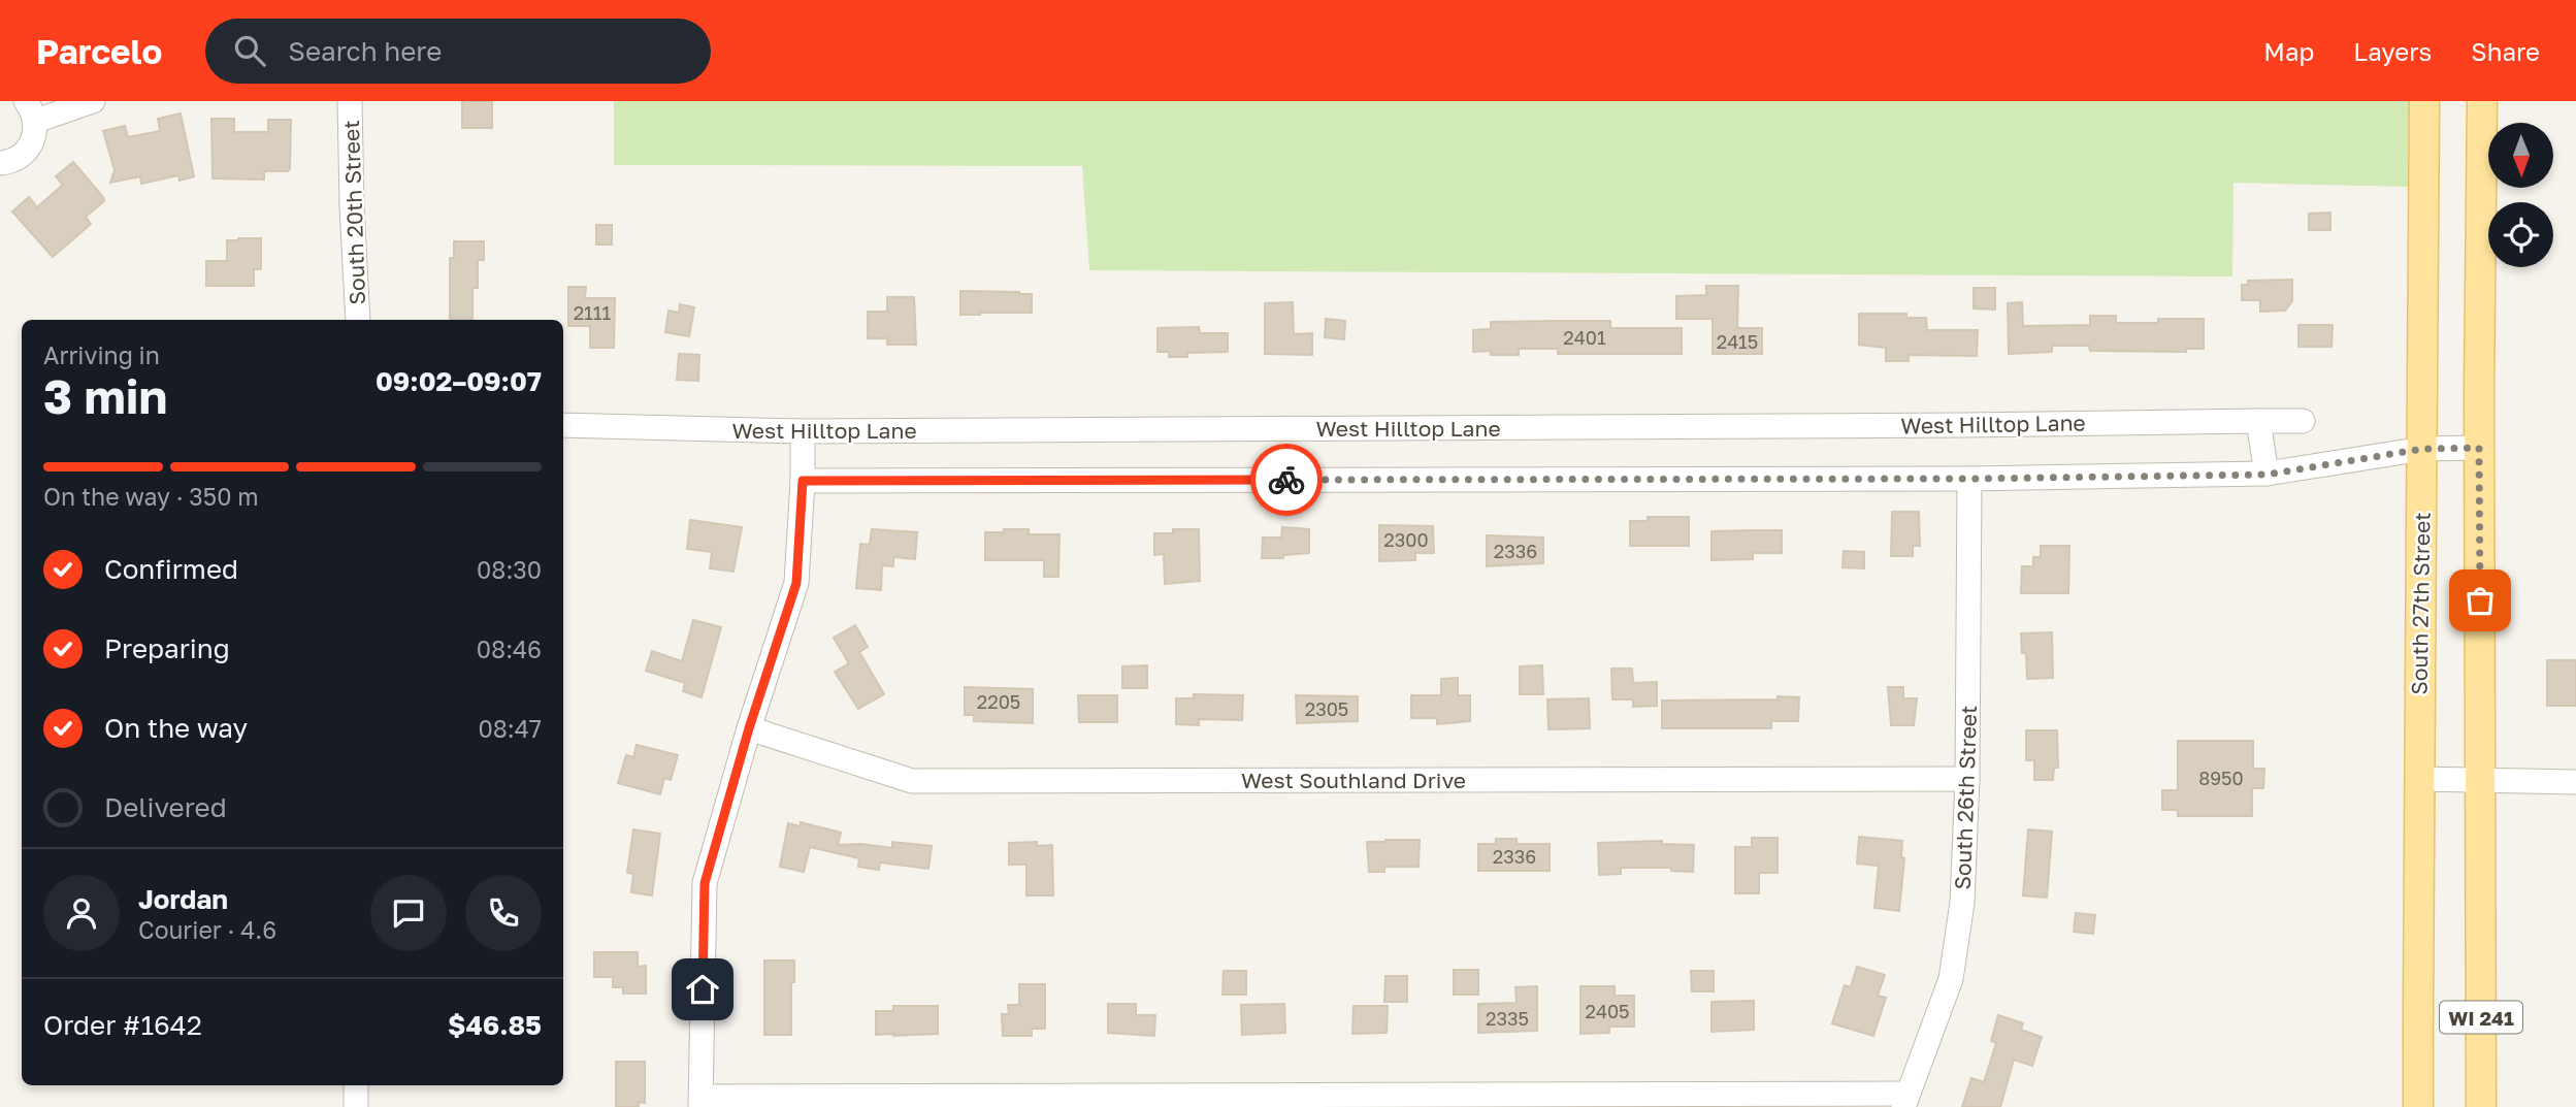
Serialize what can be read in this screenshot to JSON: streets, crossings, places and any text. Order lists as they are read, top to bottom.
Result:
{
  "streets": {
    "main road": ["South 27th Street", "WI 241"],
    "street": [
      "South 20th Street",
      "West Hilltop Lane",
      "West Southland Drive",
      "South 26th Street"
    ]
  },
  "crossings": [
    ["West Southland Drive", "South 26th Street"]
  ],
  "house_numbers": [
    "2111",
    "2401",
    "2415",
    "2300",
    "2336",
    "2205",
    "2305",
    "8950",
    "2336",
    "2405",
    "2335"
  ],
  "north": "bottom",
  "page": {
    "header": "Parcelo",
    "search": "Search here",
    "nav": ["Map", "Layers", "Share"],
    "heading": ["3 min", "Arriving in", "09:02–09:07"],
    "panel": [
      "Jordan",
      "Courier · 4.6",
      "Order #1642",
      "$46.85"
    ],
    "bar": "On the way · 350 m",
    "list": [
      ["Confirmed", "08:30"],
      ["Preparing", "08:46"],
      ["On the way", "08:47"],
      "Delivered"
    ]
  }
}
